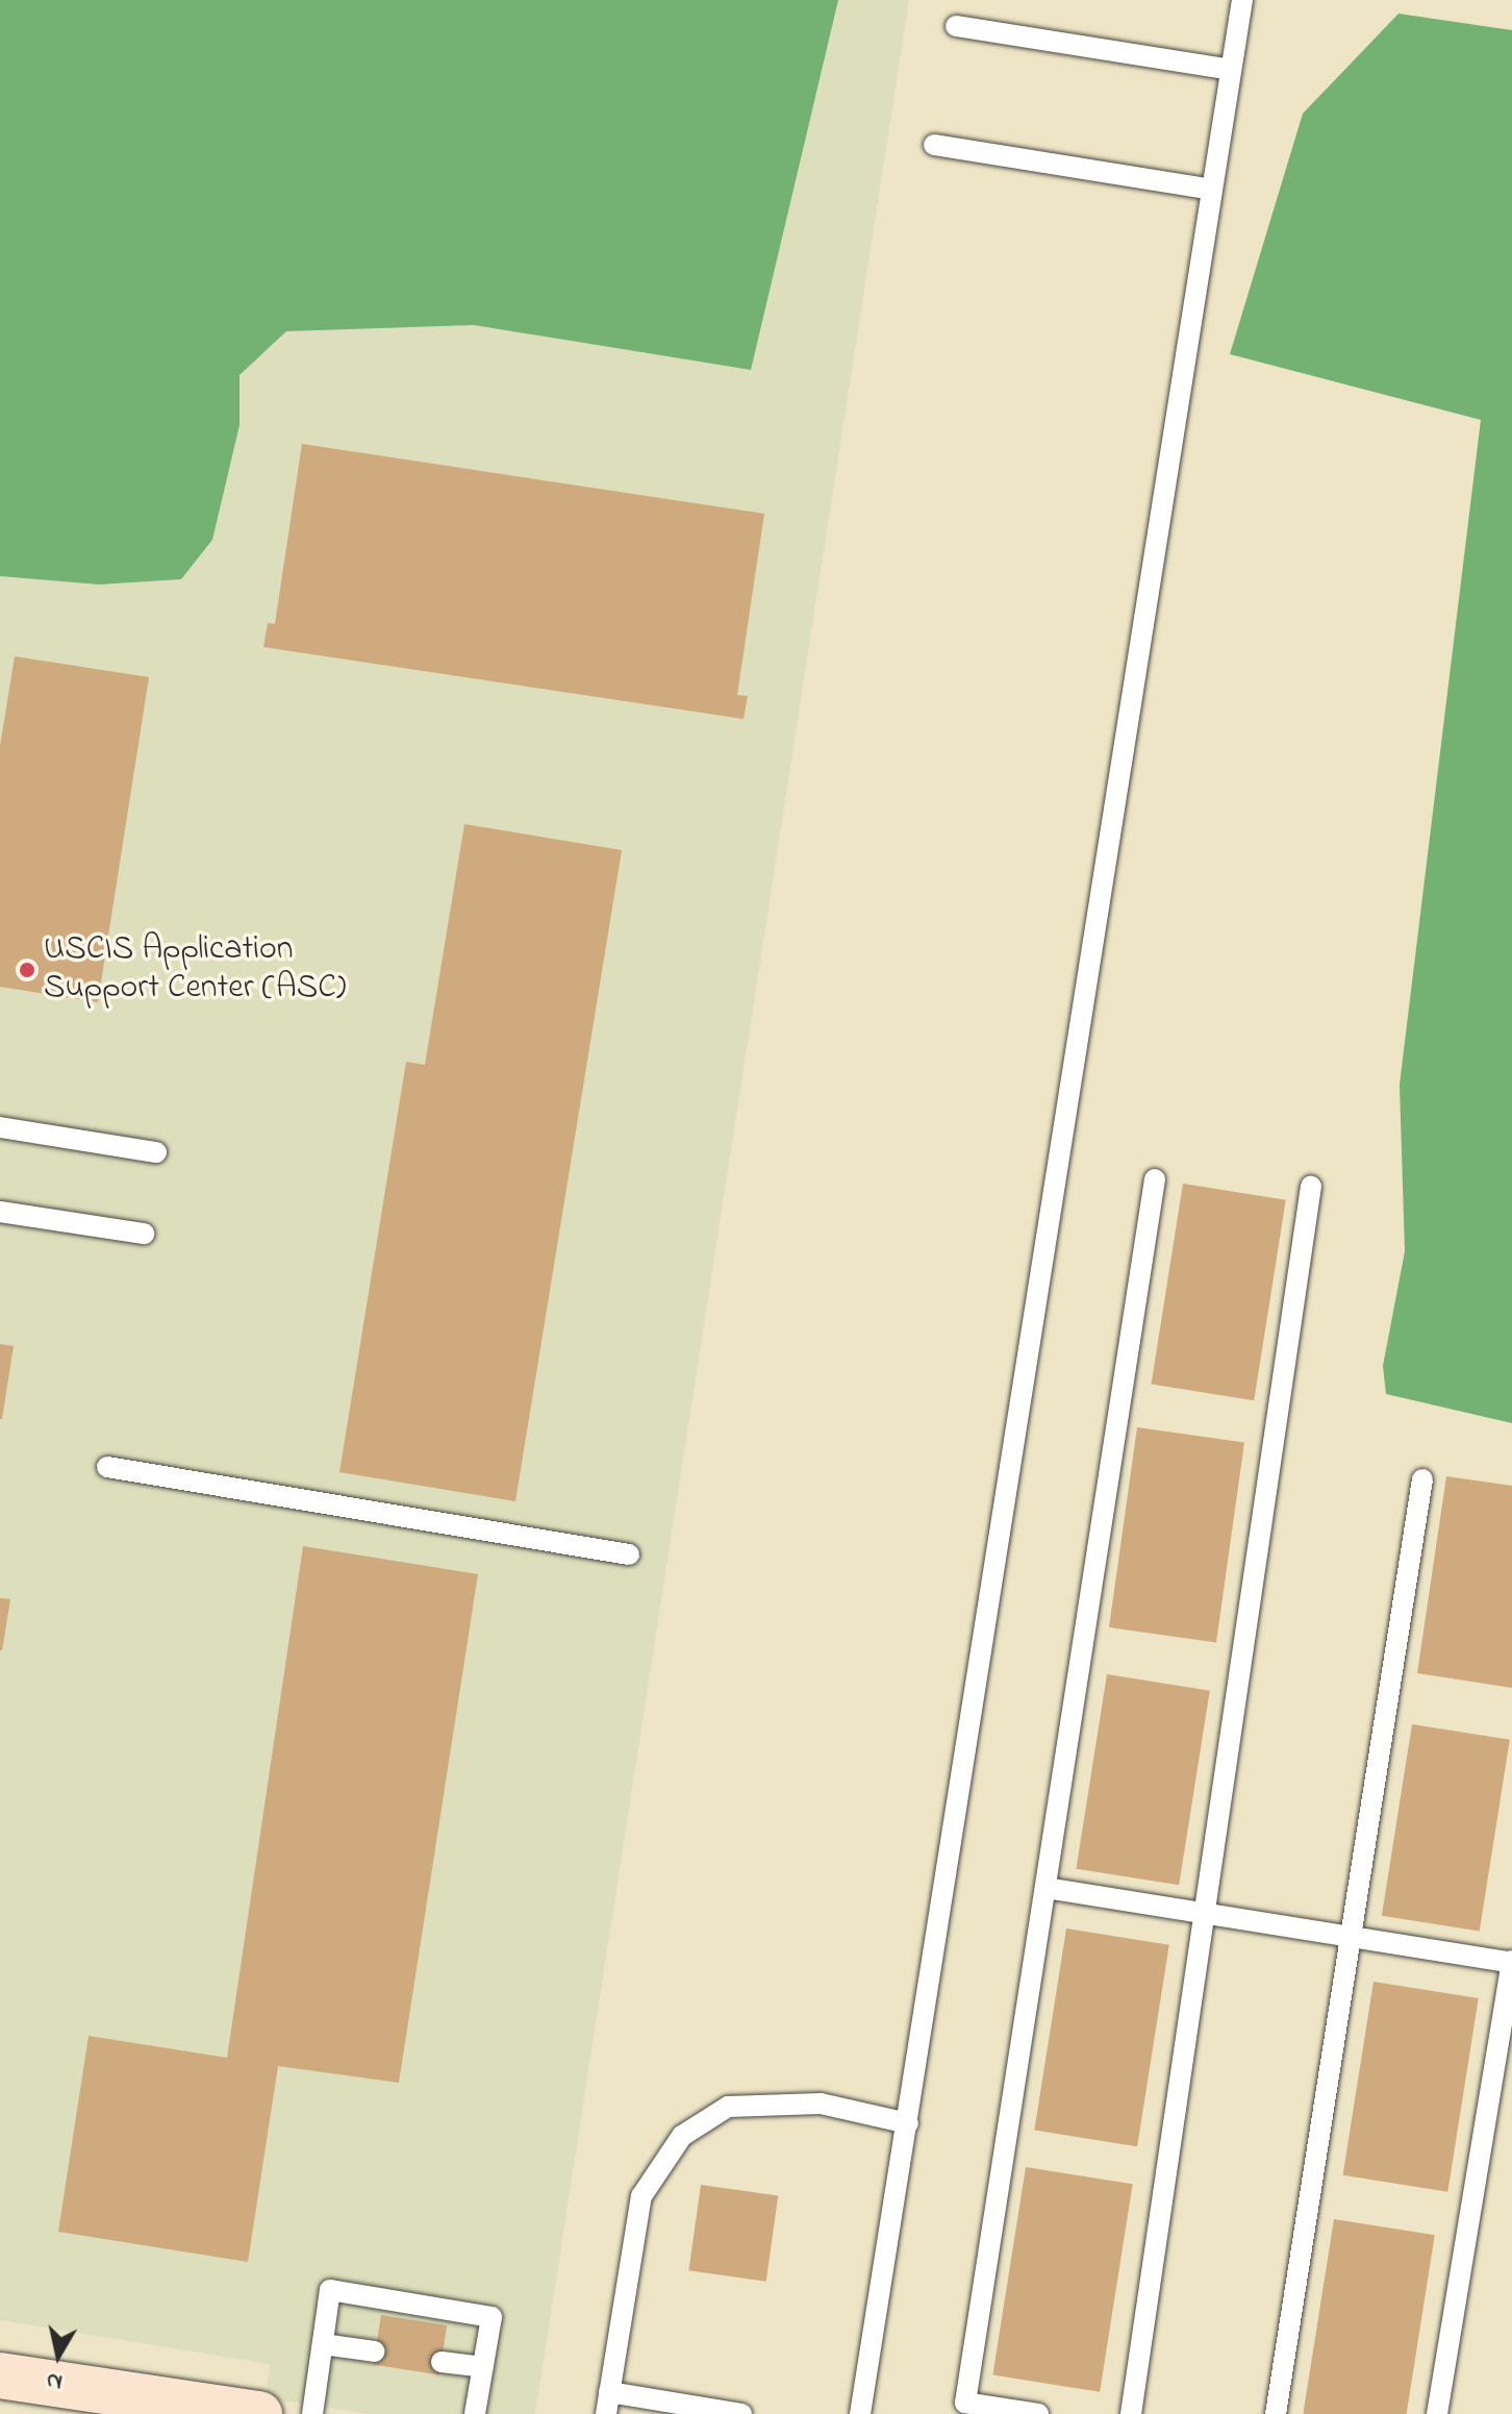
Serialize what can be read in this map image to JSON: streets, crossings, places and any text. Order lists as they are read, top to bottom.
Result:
{
  "places": ["USCIS Application Support Center (ASC)"],
  "north": "bottom"
}
